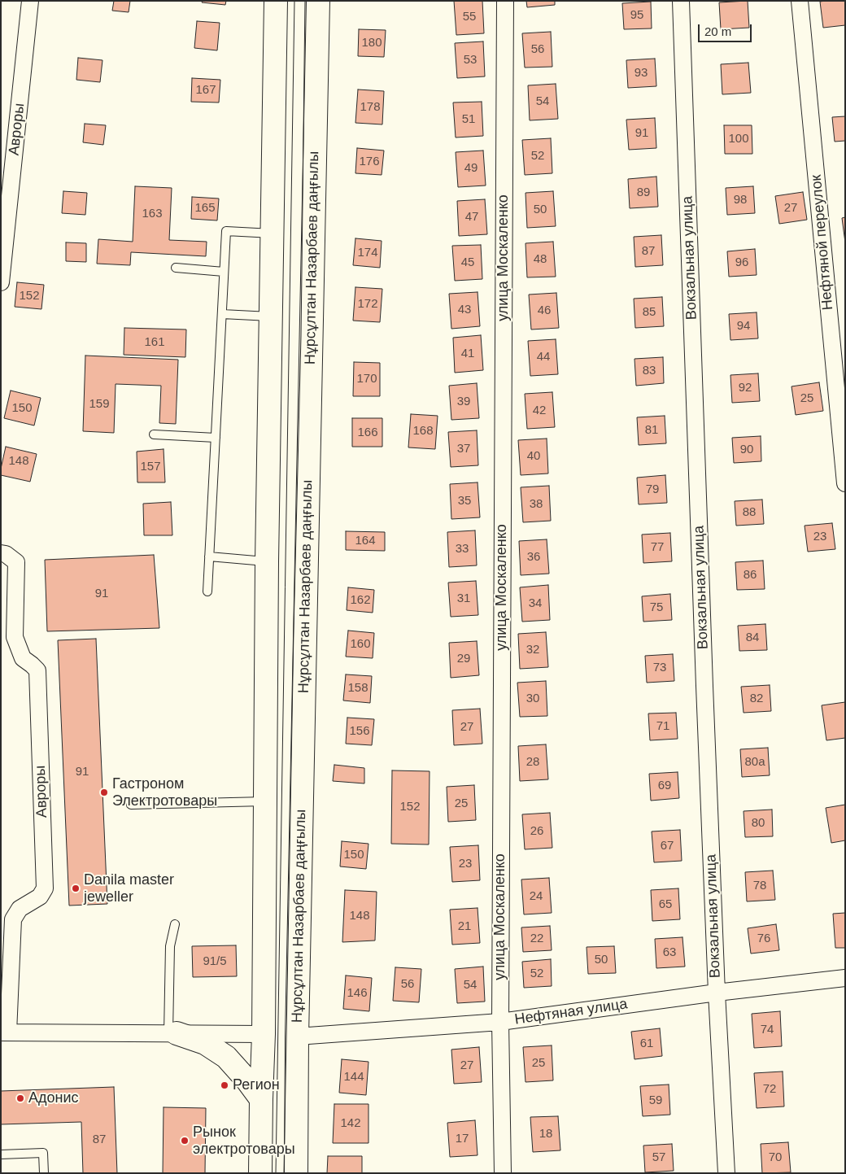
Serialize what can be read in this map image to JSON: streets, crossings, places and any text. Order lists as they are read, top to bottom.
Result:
{
  "streets": {
    "main road": ["Нұрсұлтан Назарбаев даңғылы"],
    "street": [
      "Авроры",
      "Нефтяной переулок",
      "улица Москаленко",
      "Вокзальная улица",
      "Нефтяная улица"
    ]
  },
  "crossings": [
    ["Нұрсұлтан Назарбаев даңғылы", "Нефтяная улица"],
    ["улица Москаленко", "Нефтяная улица"],
    ["Вокзальная улица", "Нефтяная улица"]
  ],
  "places": [
    "Гастроном Электротовары",
    "Danila master jeweller",
    "Регион",
    "Адонис",
    "Рынок электротовары"
  ],
  "house_numbers": [
    "95",
    "55",
    "180",
    "56",
    "53",
    "93",
    "167",
    "54",
    "178",
    "51",
    "91",
    "100",
    "52",
    "176",
    "49",
    "89",
    "98",
    "165",
    "27",
    "50",
    "163",
    "47",
    "87",
    "174",
    "48",
    "45",
    "96",
    "152",
    "172",
    "43",
    "46",
    "85",
    "94",
    "161",
    "41",
    "44",
    "83",
    "170",
    "92",
    "25",
    "39",
    "159",
    "150",
    "42",
    "81",
    "168",
    "166",
    "37",
    "90",
    "40",
    "148",
    "157",
    "79",
    "35",
    "38",
    "88",
    "23",
    "164",
    "77",
    "33",
    "36",
    "86",
    "91",
    "31",
    "162",
    "34",
    "75",
    "84",
    "160",
    "32",
    "29",
    "73",
    "158",
    "30",
    "82",
    "71",
    "27",
    "156",
    "28",
    "80а",
    "91",
    "69",
    "25",
    "152",
    "80",
    "26",
    "67",
    "150",
    "23",
    "78",
    "24",
    "65",
    "148",
    "21",
    "22",
    "76",
    "63",
    "50",
    "91/5",
    "52",
    "56",
    "54",
    "146",
    "74",
    "61",
    "25",
    "27",
    "144",
    "72",
    "59",
    "142",
    "18",
    "17",
    "87",
    "57",
    "70"
  ],
  "scale_bar": "20 m"
}
